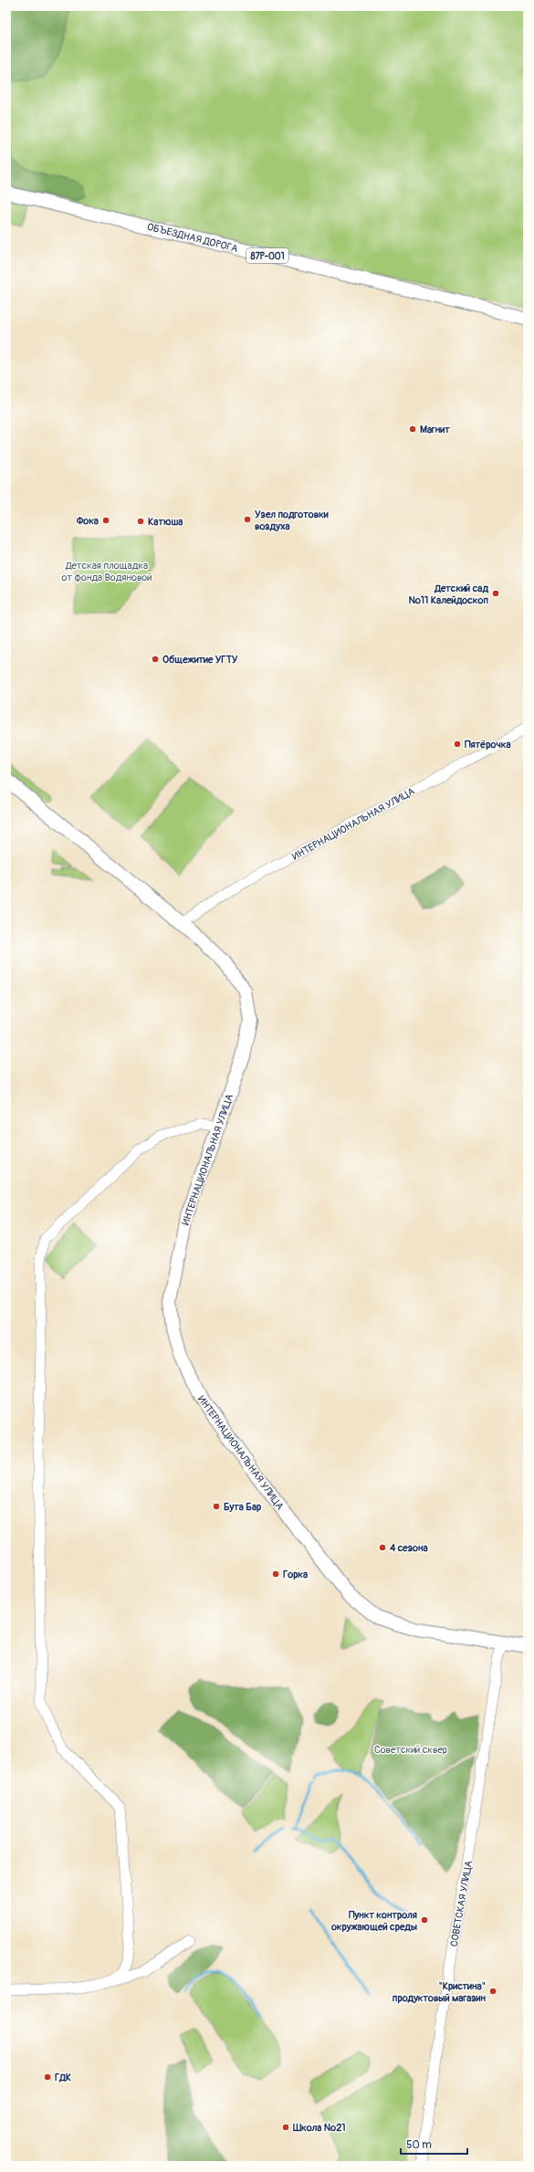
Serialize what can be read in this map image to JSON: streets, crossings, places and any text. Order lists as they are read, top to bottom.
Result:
{
  "streets": {
    "main road": ["ОБЪЕЗДНАЯ ДОРОГА", "87Р-001", "ИНТЕРНАЦИОНАЛЬНАЯ УЛИЦА"],
    "street": ["СОВЕТСКАЯ УЛИЦА"]
  },
  "crossings": [
    ["ИНТЕРНАЦИОНАЛЬНАЯ УЛИЦА", "СОВЕТСКАЯ УЛИЦА"]
  ],
  "parks": ["Детская площадка от фонда Водяновой", "Советский сквер"],
  "places": [
    "Магнит",
    "Узел подготовки воздуха",
    "Фока",
    "Катюша",
    "Детский сад №11 Калейдоскоп",
    "Общежитие УГТУ",
    "Пятёрочка",
    "Бута Бар",
    "4 сезона",
    "Горка",
    "Пункт контроля окружающей среды",
    "\"Кристина\" продуктовый магазин",
    "ГДК",
    "Школа №21"
  ],
  "scale_bar": "50 m"
}
